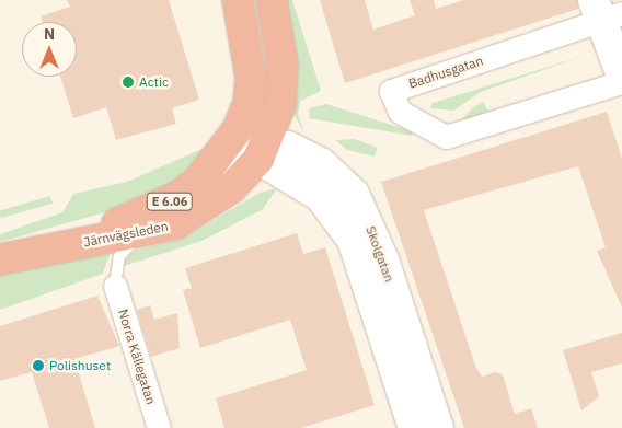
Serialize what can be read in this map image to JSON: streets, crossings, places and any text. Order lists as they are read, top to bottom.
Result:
{
  "streets": {
    "highway": ["E 6.06", "Järnvägsleden"],
    "street": ["Badhusgatan", "Skolgatan", "Norra Källegatan"]
  },
  "crossings": [
    ["E 6.06", "Järnvägsleden"],
    ["E 6.06", "Skolgatan"],
    ["Järnvägsleden", "Skolgatan"]
  ],
  "places": ["Actic", "Polishuset"],
  "north": "top"
}
